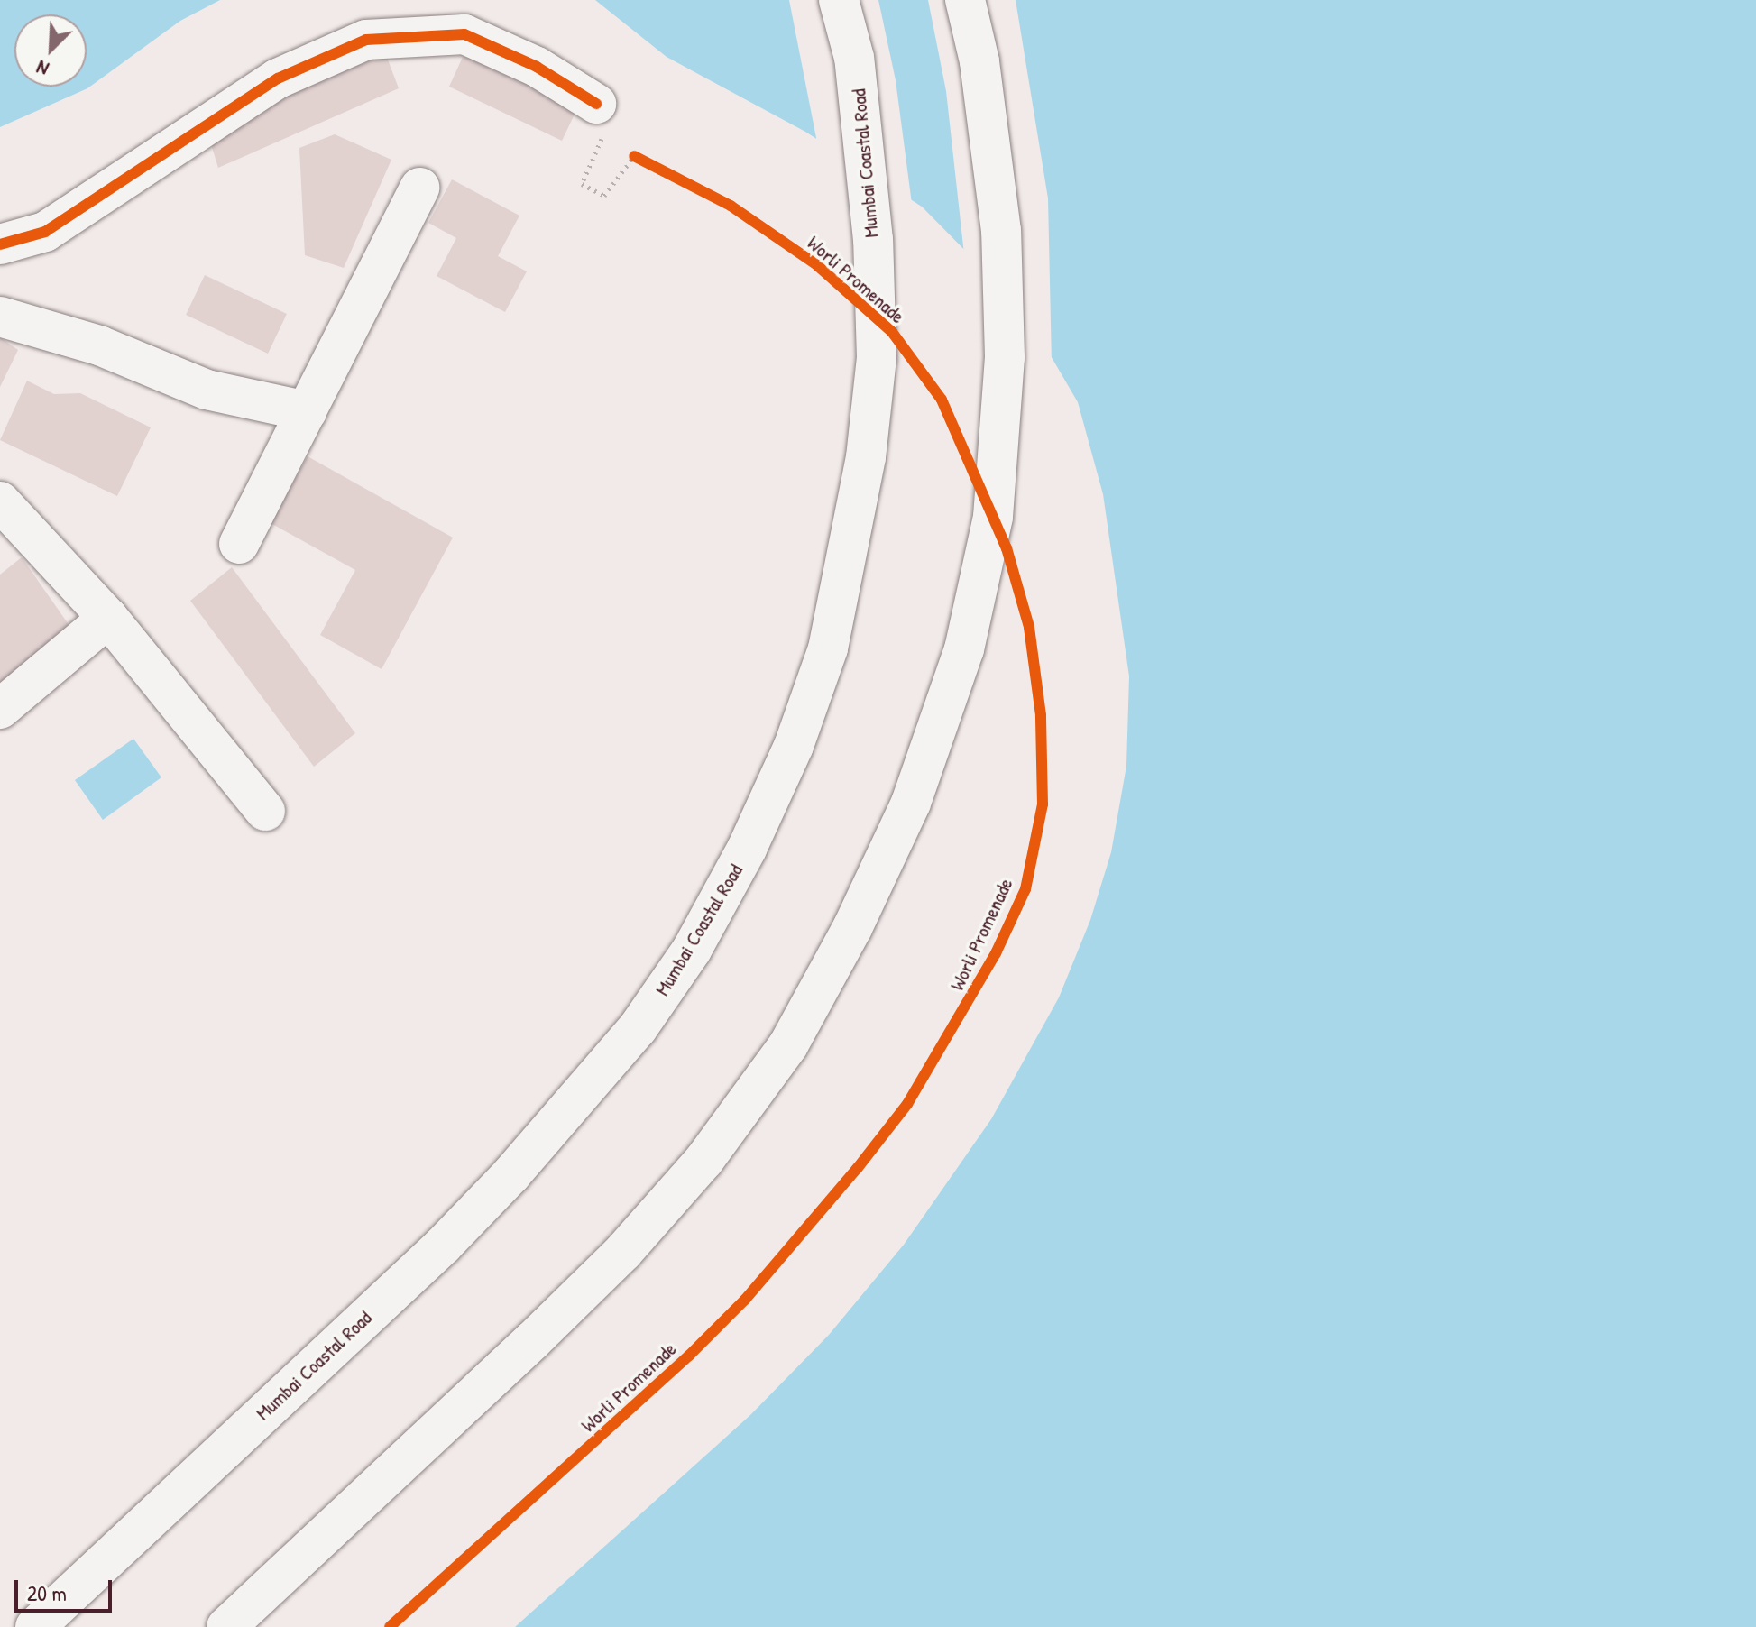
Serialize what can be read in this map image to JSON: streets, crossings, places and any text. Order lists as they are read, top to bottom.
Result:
{
  "streets": {
    "main road": ["Mumbai Coastal Road"],
    "cycle path": ["Worli Promenade"]
  },
  "scale_bar": "20 m",
  "north": "bottom left"
}
